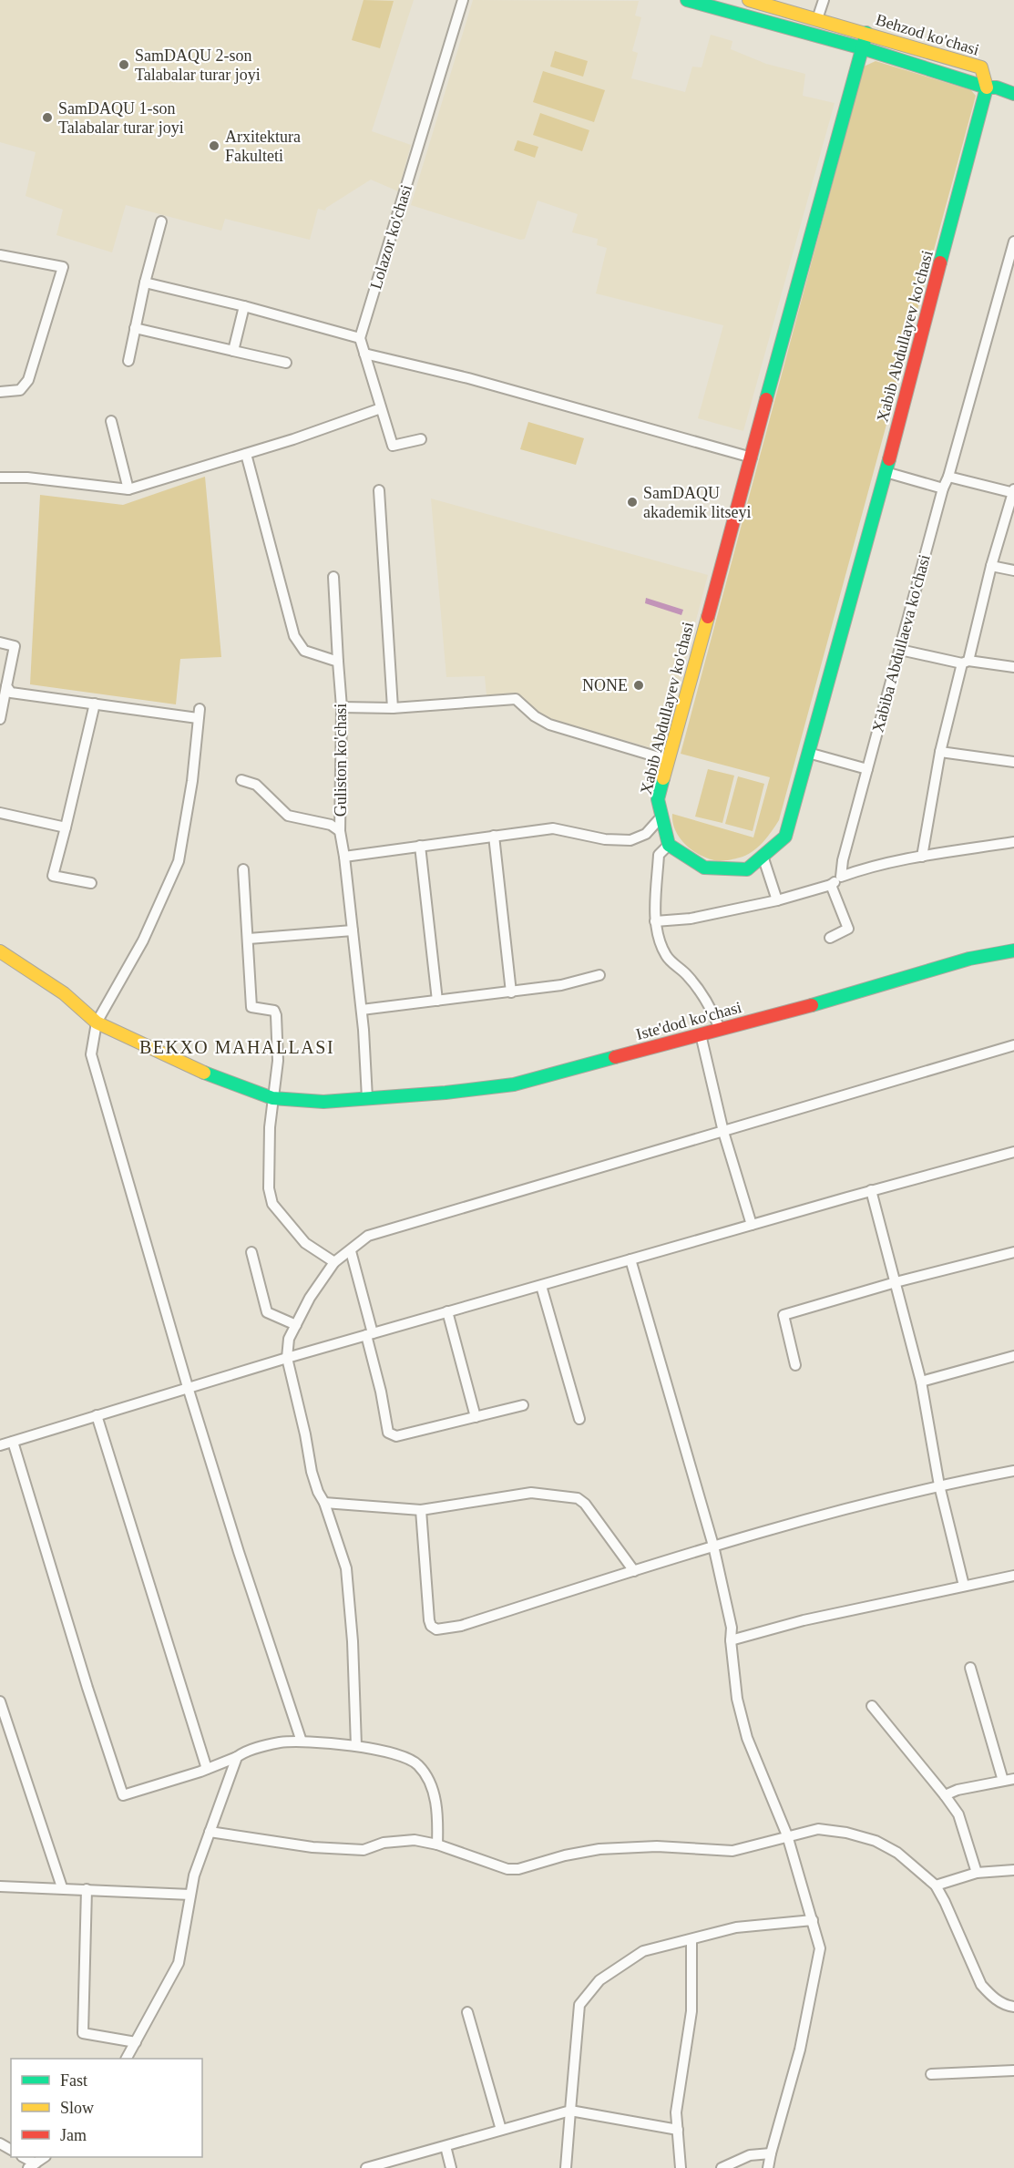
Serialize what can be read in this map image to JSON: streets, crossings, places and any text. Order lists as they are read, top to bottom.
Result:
{
  "streets": {
    "street": [
      "Behzod ko'chasi",
      "Lolazor ko'chasi",
      "Xabib Abdullayev ko'chasi",
      "Xabiba Abdullaeva ko'chasi",
      "Guliston ko'chasi",
      "Iste'dod ko'chasi"
    ]
  },
  "crossings": [
    ["Behzod ko'chasi", "Xabib Abdullayev ko'chasi"],
    ["Guliston ko'chasi", "Iste'dod ko'chasi"]
  ],
  "districts": ["BEKXO MAHALLASI"],
  "places": [
    "SamDAQU 2-son Talabalar turar joyi",
    "SamDAQU 1-son Talabalar turar joyi",
    "Arxitektura Fakulteti",
    "SamDAQU akademik litseyi",
    "NONE"
  ],
  "legend": ["Fast", "Slow", "Jam"]
}
